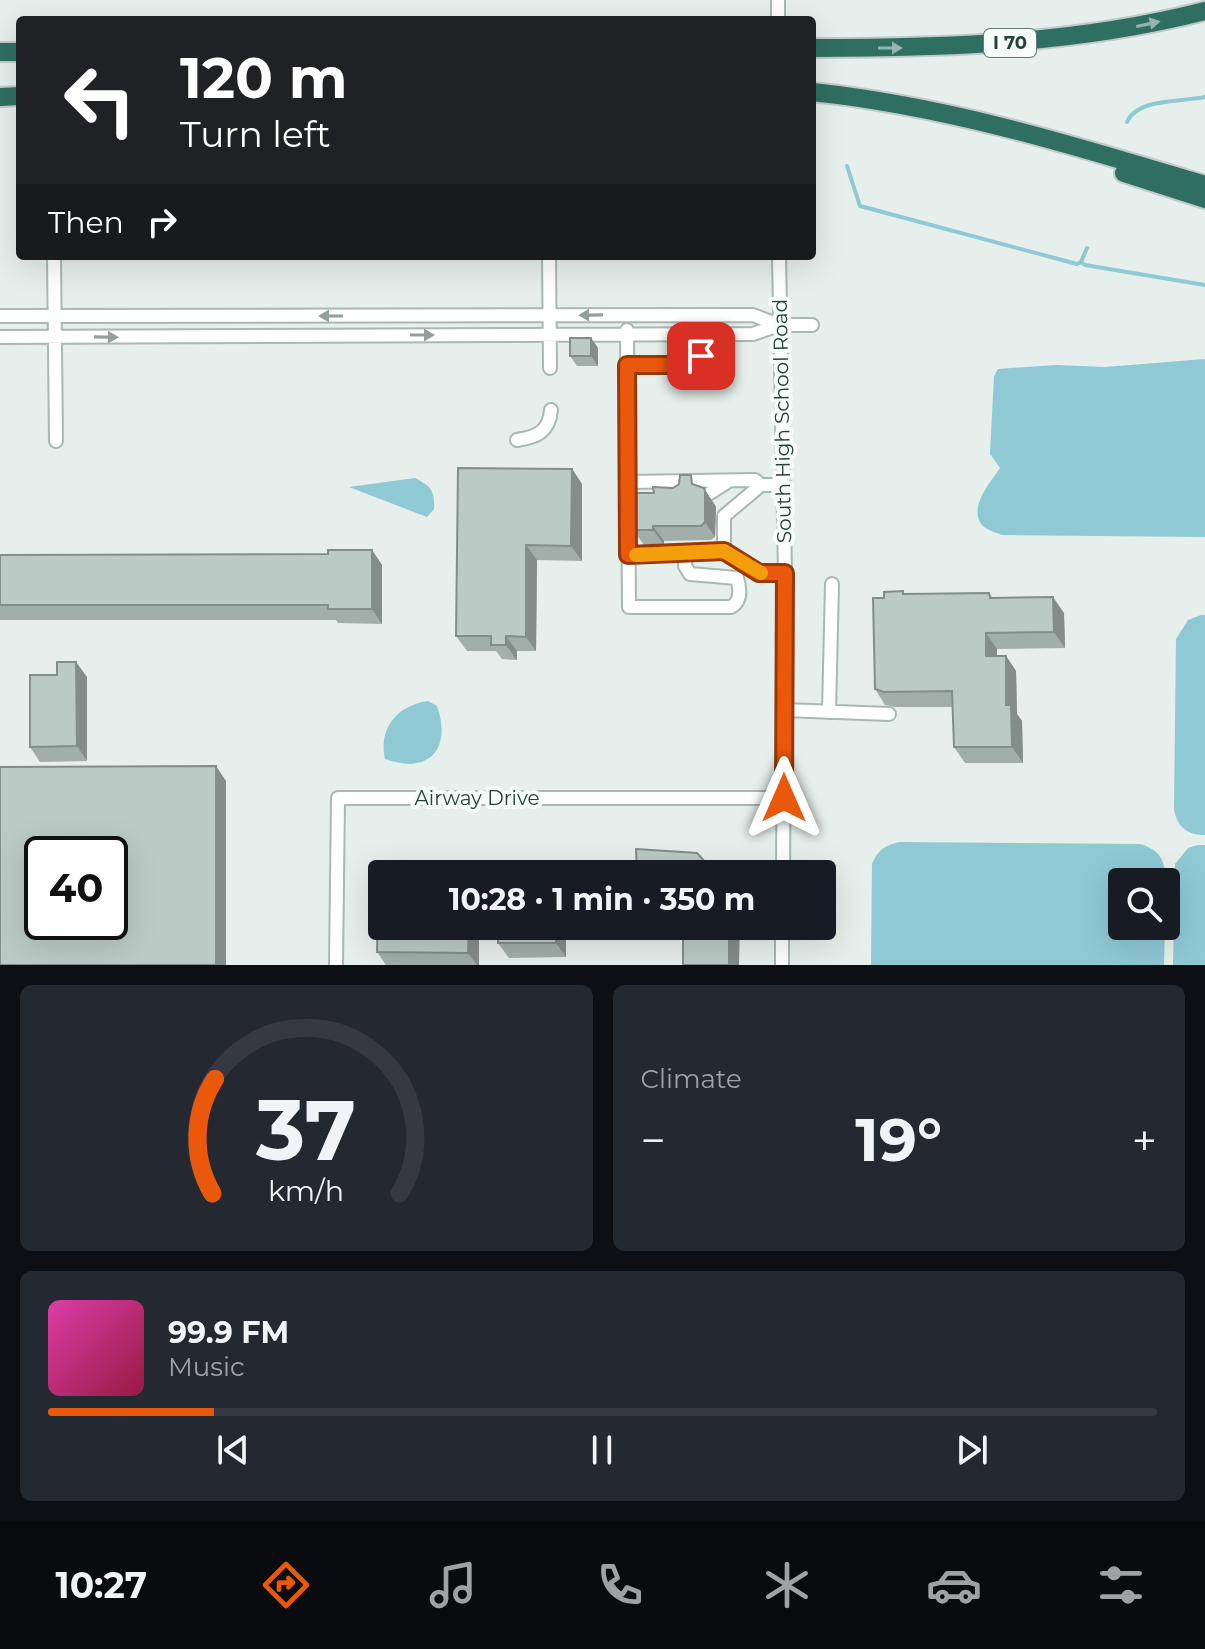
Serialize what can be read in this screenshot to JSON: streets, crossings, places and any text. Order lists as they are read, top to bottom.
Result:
{
  "streets": {
    "highway": ["I 70"],
    "street": ["South High School Road", "Airway Drive"]
  },
  "crossings": [
    ["South High School Road", "Airway Drive"]
  ],
  "page": {
    "turn": ["120 m", "Turn left"],
    "then": "Then",
    "limit": "40",
    "trip": "10:28 · 1 min · 350 m",
    "tile": "Climate",
    "heat": ["−", "19°", "+"],
    "song": ["99.9 FM", "Music"],
    "tabs": "10:27",
    "gauge": ["37", "km/h"]
  }
}
